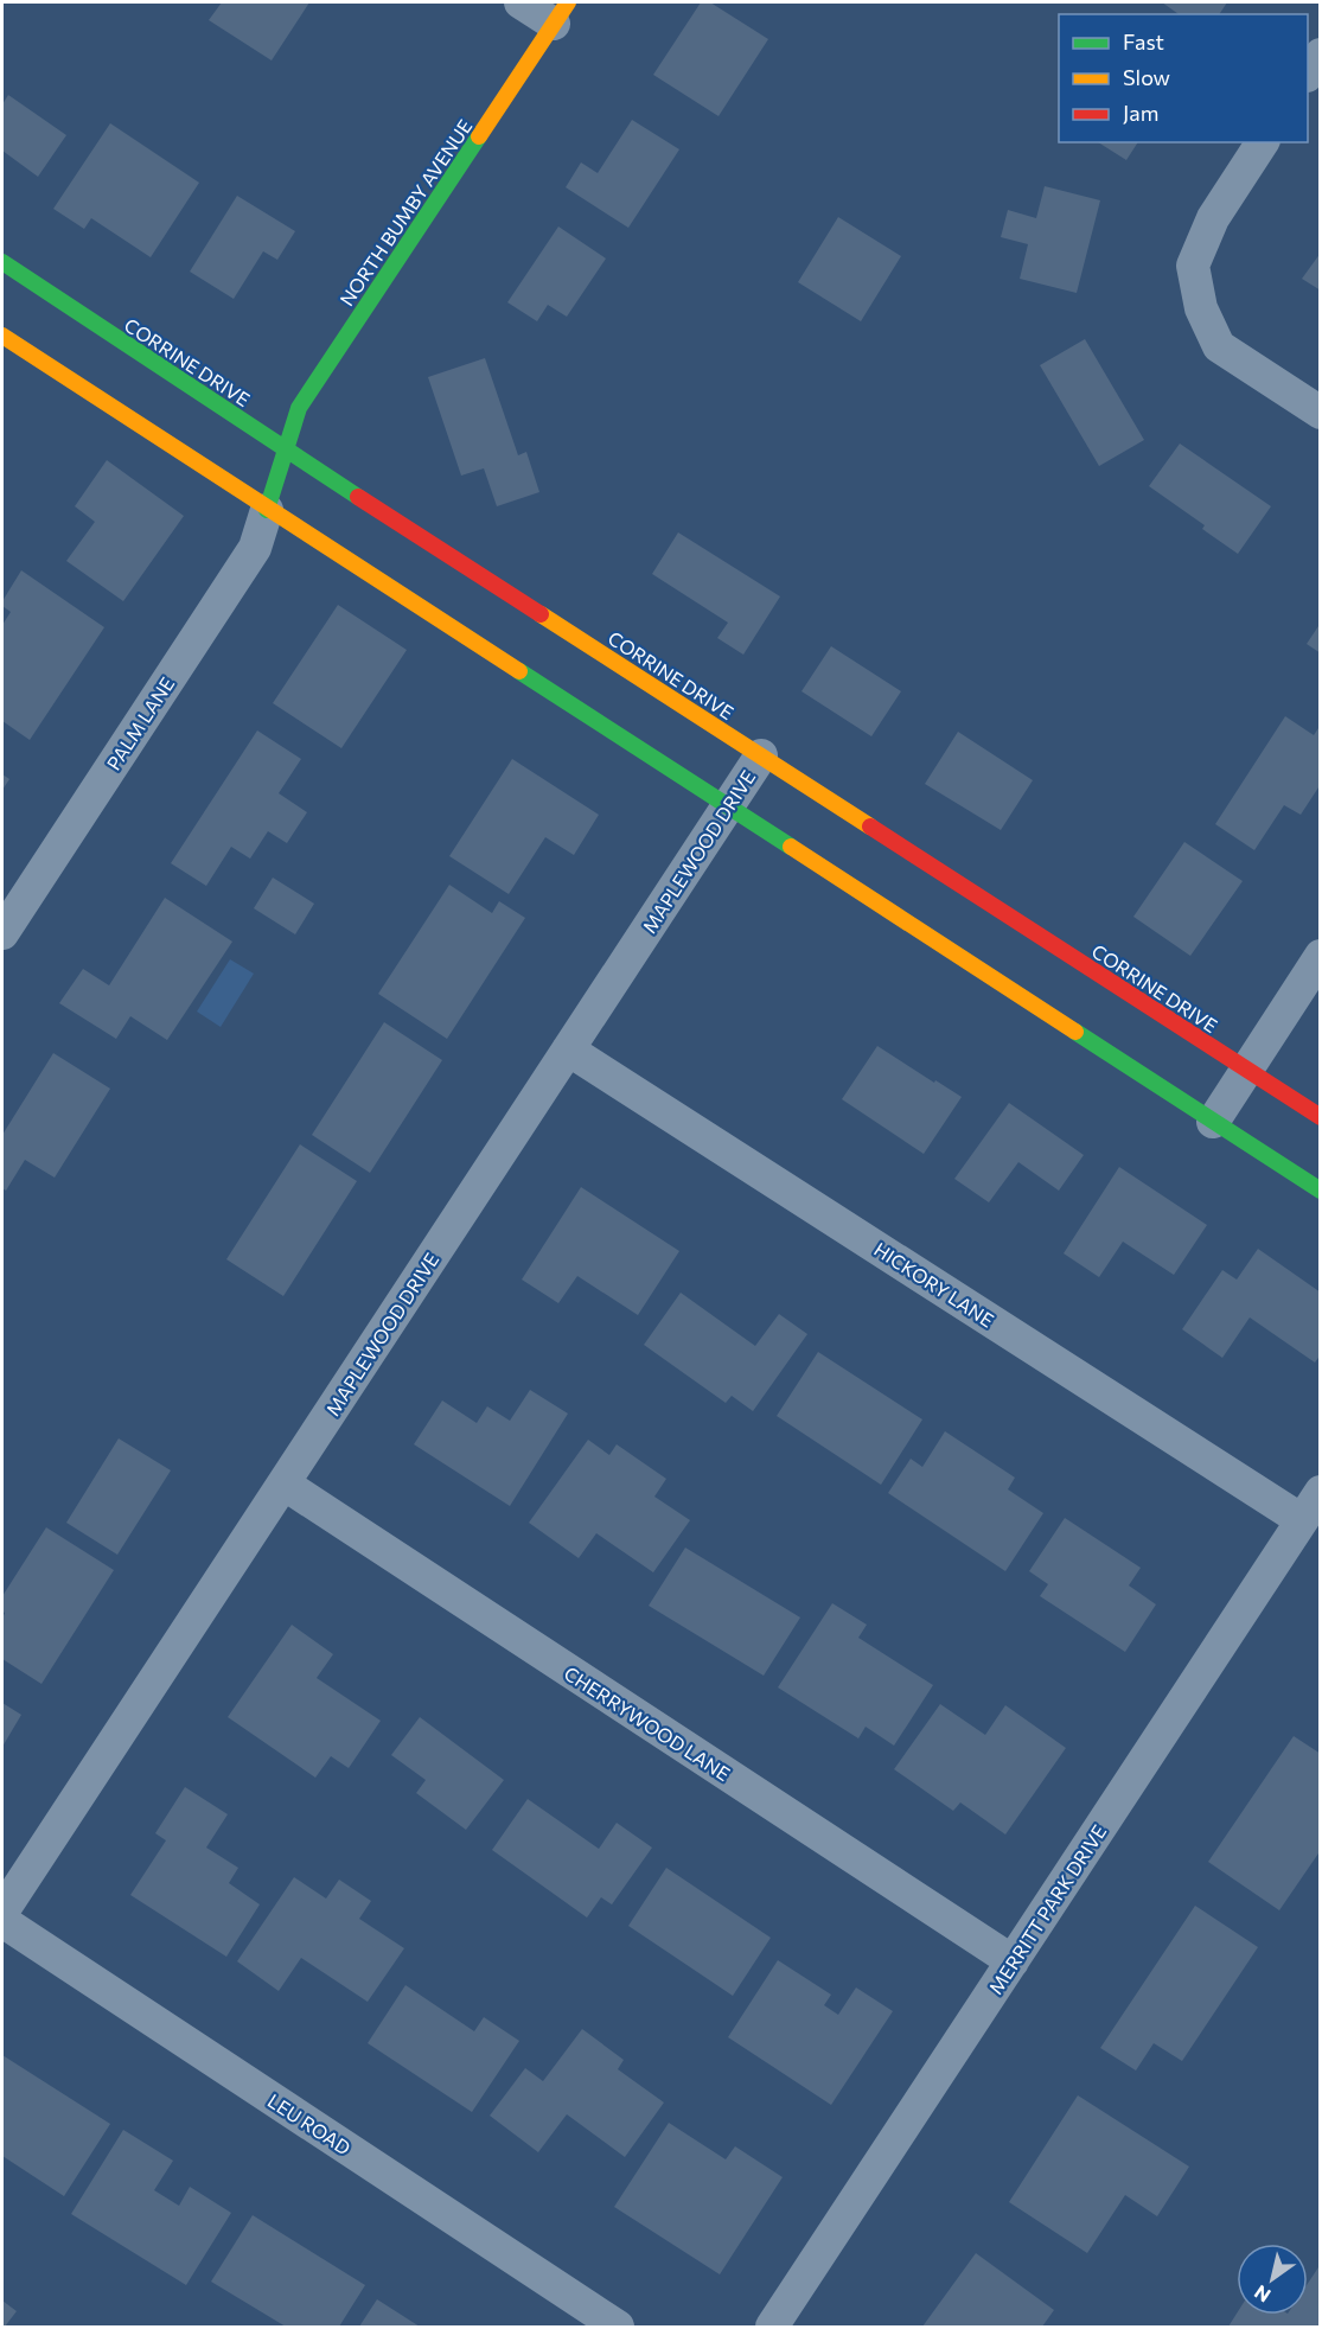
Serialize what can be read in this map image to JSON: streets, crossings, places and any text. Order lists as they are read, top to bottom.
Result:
{
  "streets": {
    "street": [
      "NORTH BUMBY AVENUE",
      "CORRINE DRIVE",
      "PALM LANE",
      "MAPLEWOOD DRIVE",
      "HICKORY LANE",
      "CHERRYWOOD LANE",
      "MERRITT PARK DRIVE",
      "LEU ROAD"
    ]
  },
  "crossings": [
    ["NORTH BUMBY AVENUE", "CORRINE DRIVE"],
    ["NORTH BUMBY AVENUE", "PALM LANE"],
    ["CORRINE DRIVE", "MAPLEWOOD DRIVE"],
    ["MAPLEWOOD DRIVE", "HICKORY LANE"],
    ["MAPLEWOOD DRIVE", "CHERRYWOOD LANE"],
    ["HICKORY LANE", "MERRITT PARK DRIVE"],
    ["CHERRYWOOD LANE", "MERRITT PARK DRIVE"]
  ],
  "legend": ["Fast", "Slow", "Jam"],
  "north": "bottom left"
}
